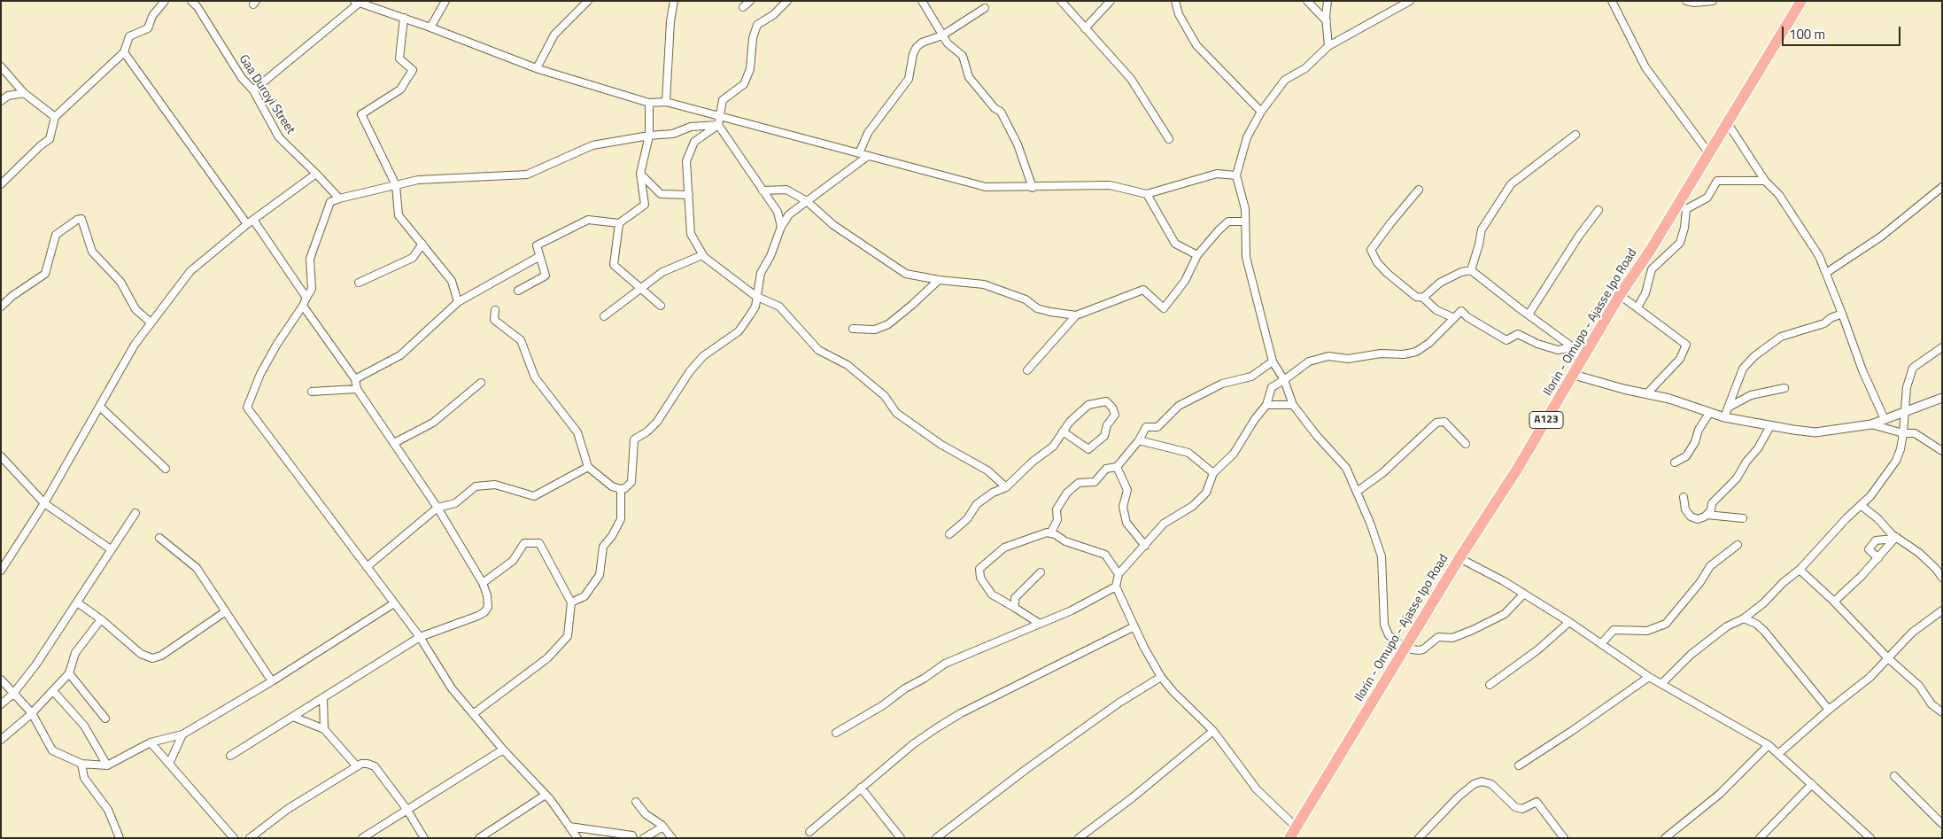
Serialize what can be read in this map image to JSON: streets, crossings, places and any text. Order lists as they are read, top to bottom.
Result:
{
  "streets": {
    "highway": ["Ilorin - Omupo - Ajasse Ipo Road", "A123"],
    "street": ["Gaa Duroyi Street"]
  },
  "scale_bar": "100 m"
}
